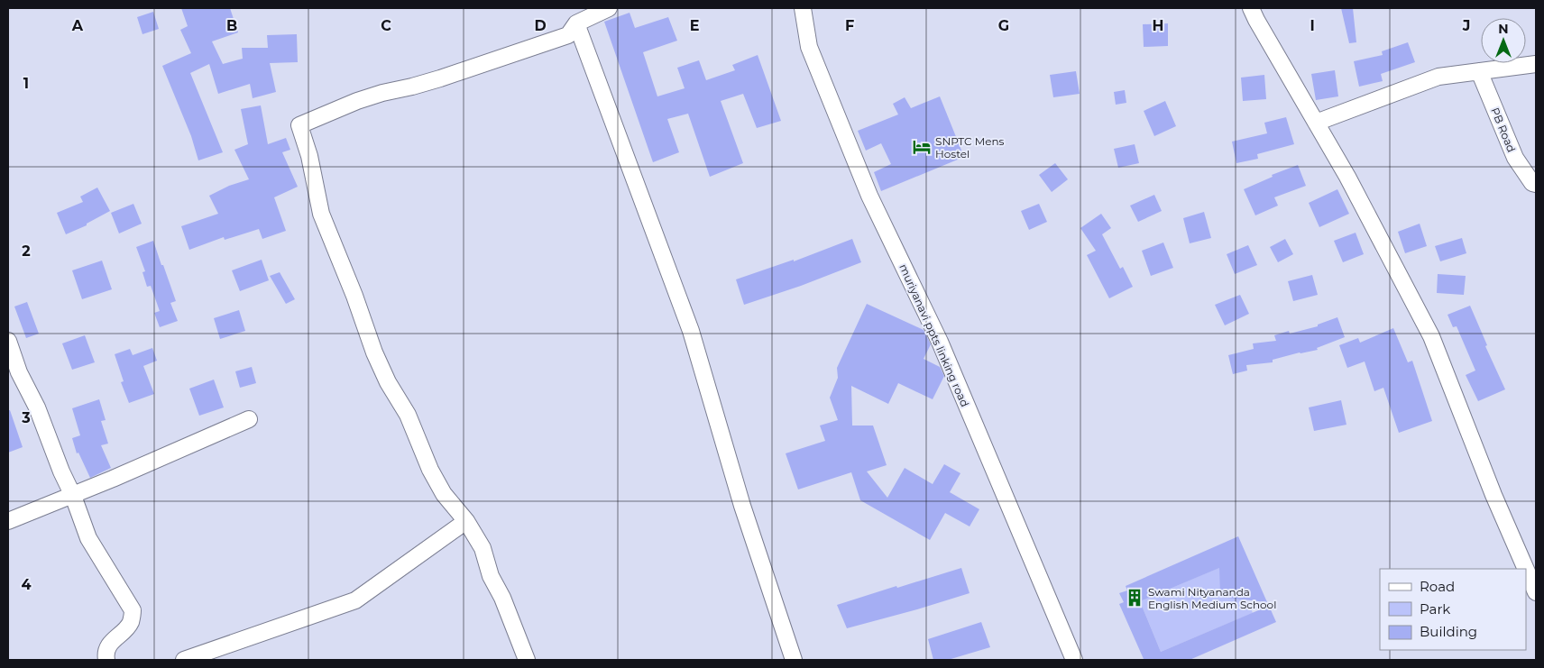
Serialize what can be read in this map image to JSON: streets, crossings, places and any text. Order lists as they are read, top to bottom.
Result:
{
  "streets": {
    "street": ["PB Road", "muriyanavi ppts linking road"]
  },
  "places": {
    "hotel": ["SNPTC Mens Hostel"],
    "building": ["Swami Nityananda English Medium School"]
  },
  "legend": ["Road", "Park", "Building"],
  "north": "top",
  "grid": {
    "columns": [
      "A",
      "B",
      "C",
      "D",
      "E",
      "F",
      "G",
      "H",
      "I",
      "J"
    ],
    "rows": [
      "1",
      "2",
      "3",
      "4"
    ]
  }
}
